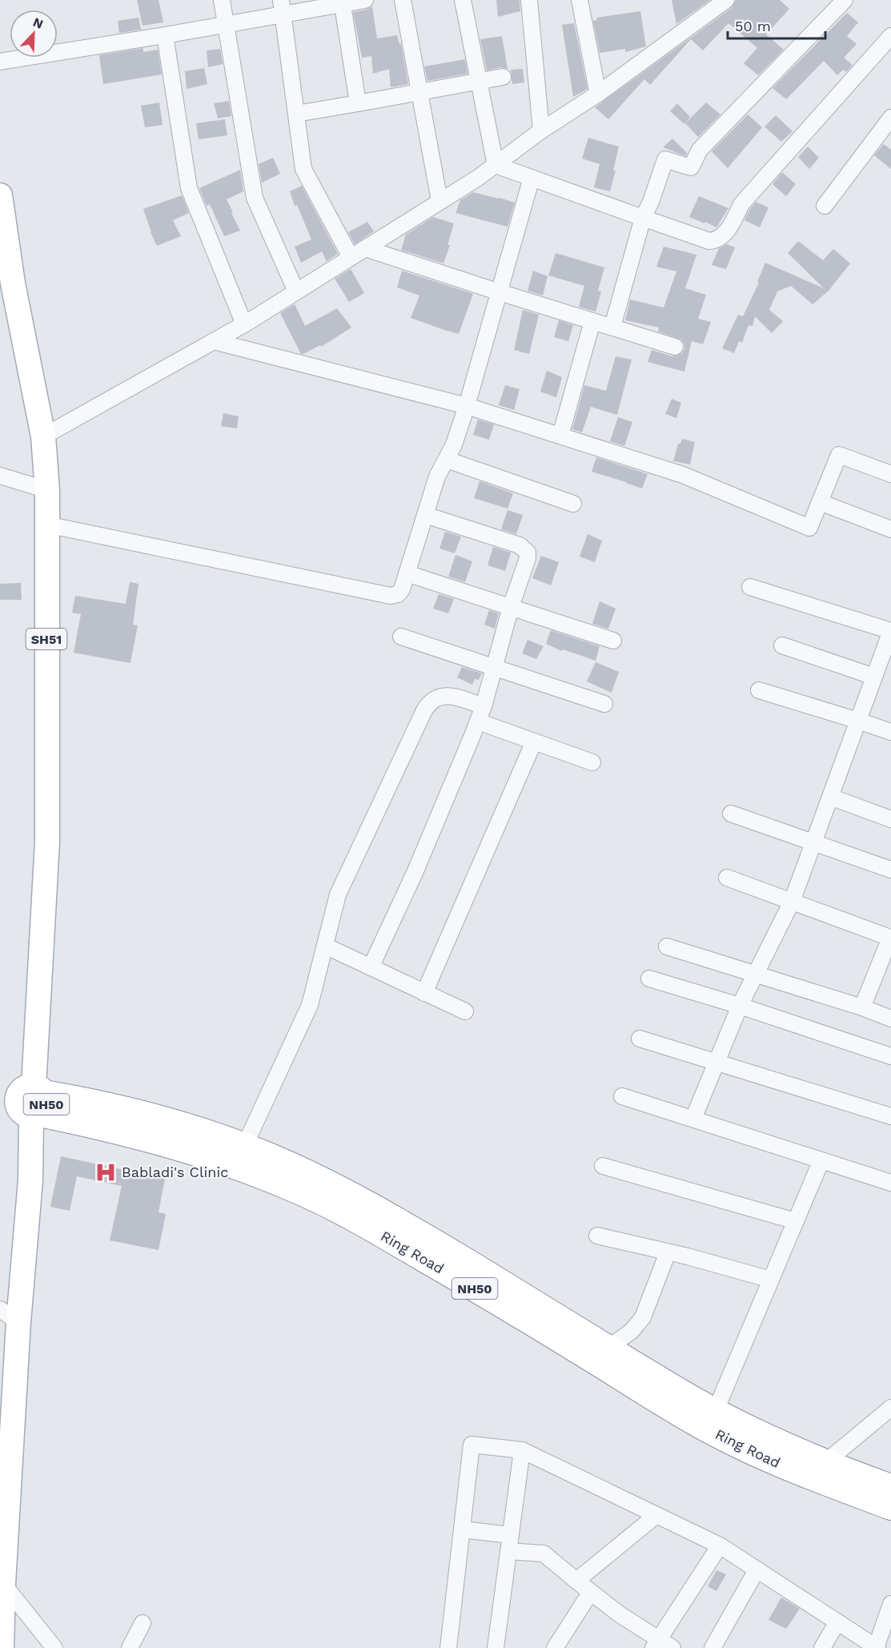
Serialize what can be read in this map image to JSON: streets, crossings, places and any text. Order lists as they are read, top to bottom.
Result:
{
  "streets": {
    "highway": ["NH50", "Ring Road"],
    "main road": ["SH51"]
  },
  "crossings": [
    ["SH51", "Ring Road"]
  ],
  "places": {
    "hospital": ["Babladi's Clinic"]
  },
  "scale_bar": "50 m",
  "north": "top right"
}
